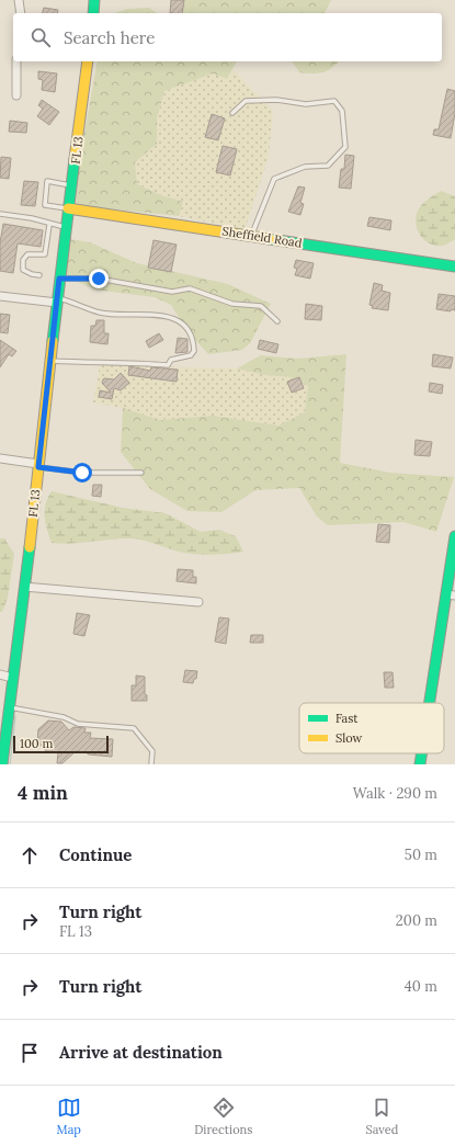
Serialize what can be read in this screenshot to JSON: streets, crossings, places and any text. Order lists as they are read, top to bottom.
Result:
{
  "streets": {
    "main road": ["FL 13", "Sheffield Road"]
  },
  "crossings": [
    ["FL 13", "Sheffield Road"]
  ],
  "legend": ["Fast", "Slow"],
  "scale_bar": "100 m",
  "page": {
    "search": "Search here",
    "scale": "100 m",
    "heading": ["4 min", "Walk · 290 m"],
    "list": [
      ["Continue", "50 m"],
      ["Turn right", "FL 13", "200 m"],
      ["Turn right", "40 m"],
      "Arrive at destination"
    ],
    "nav": ["Map", "Directions", "Saved"]
  }
}
